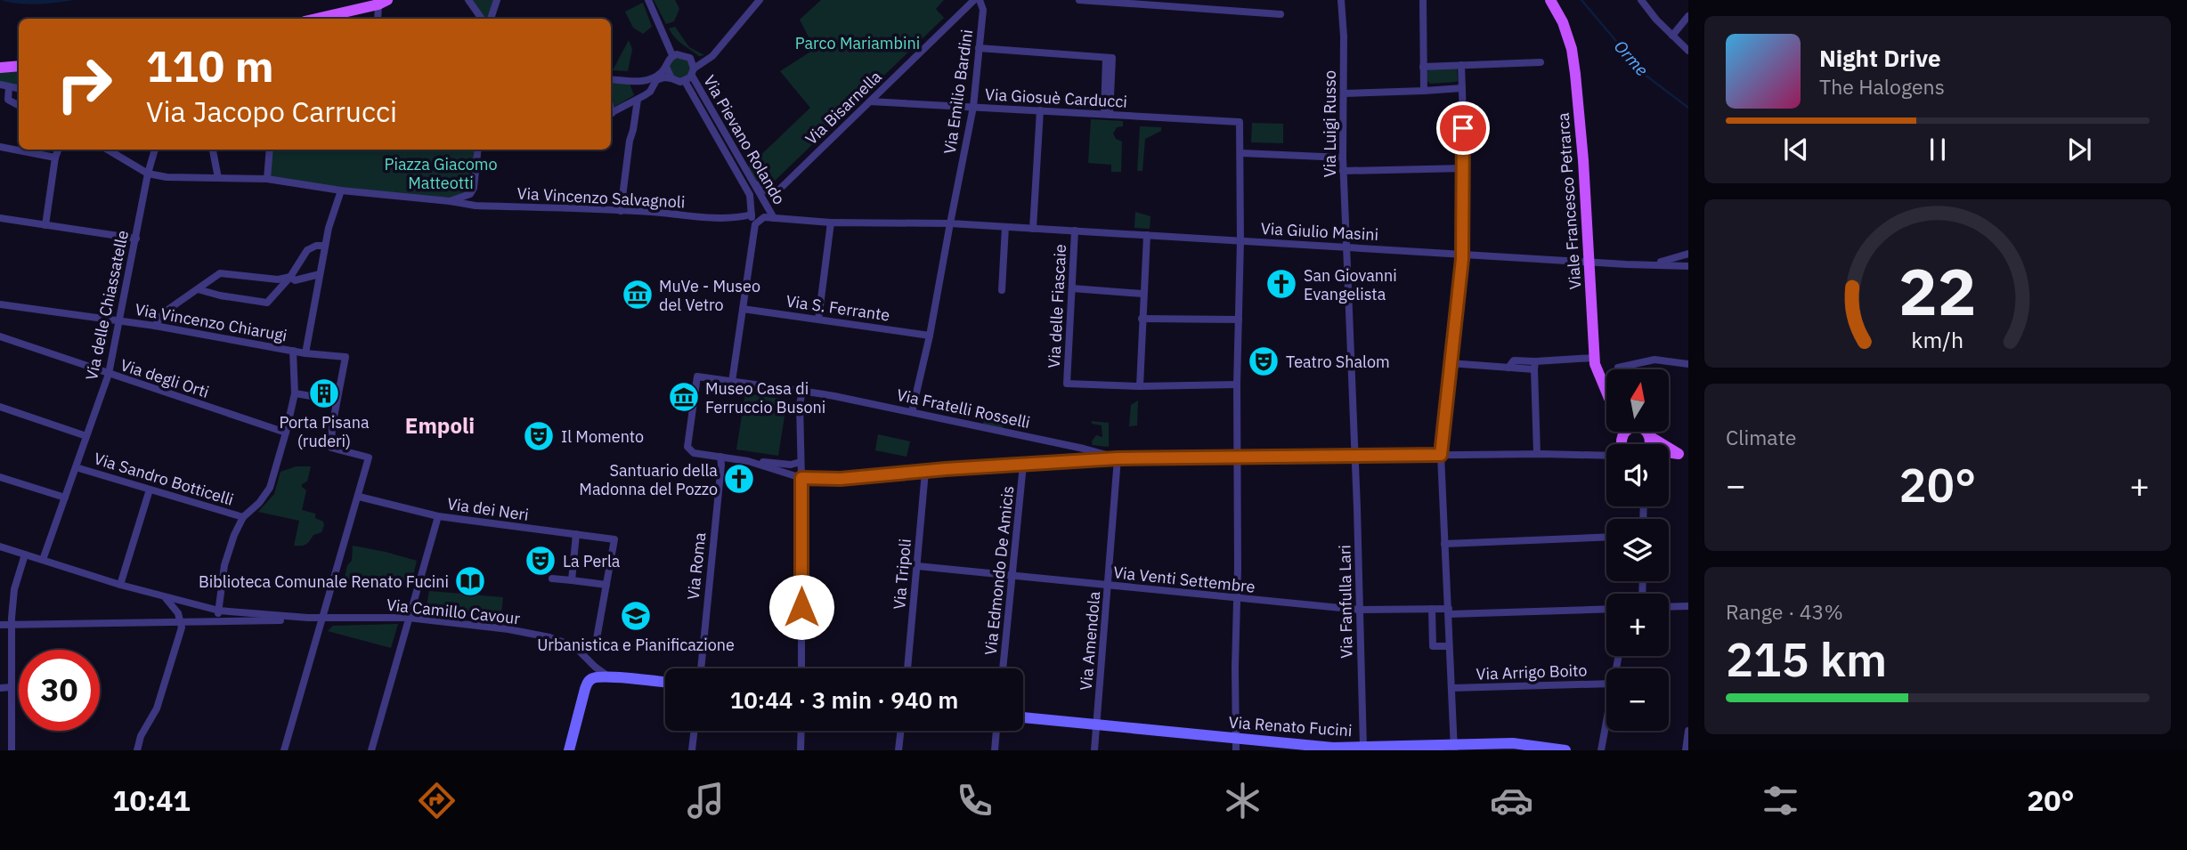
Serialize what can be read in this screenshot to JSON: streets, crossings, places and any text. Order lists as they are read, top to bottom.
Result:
{
  "streets": {
    "main road": ["Viale Francesco Petrarca", "Via Renato Fucini"],
    "street": [
      "Via Emilio Bardini",
      "Via Giosuè Carducci",
      "Via Bisarnella",
      "Via Luigi Russo",
      "Via Pievano Rolando",
      "Via Vincenzo Salvagnoli",
      "Via Giulio Masini",
      "Via delle Chiassatelle",
      "Via delle Fiascaie",
      "Via S. Ferrante",
      "Via Vincenzo Chiarugi",
      "Via degli Orti",
      "Via Fratelli Rosselli",
      "Via Sandro Botticelli",
      "Via dei Neri",
      "Via Roma",
      "Via Edmondo De Amicis",
      "Via Tripoli",
      "Via Venti Settembre",
      "Via Fanfulla Lari",
      "Via Camillo Cavour",
      "Via Amendola",
      "Via Arrigo Boito"
    ]
  },
  "crossings": [
    ["Via Emilio Bardini", "Via Giosuè Carducci"],
    ["Via Emilio Bardini", "Via Giulio Masini"],
    ["Via Emilio Bardini", "Via S. Ferrante"],
    ["Via Emilio Bardini", "Via Fratelli Rosselli"],
    ["Via Giosuè Carducci", "Via Bisarnella"],
    ["Via Bisarnella", "Via Pievano Rolando"],
    ["Via Luigi Russo", "Via Giulio Masini"],
    ["Via Luigi Russo", "Via Fanfulla Lari"],
    ["Via Pievano Rolando", "Via Vincenzo Salvagnoli"],
    ["Via Pievano Rolando", "Via S. Ferrante"],
    ["Via Pievano Rolando", "Via Fratelli Rosselli"],
    ["Viale Francesco Petrarca", "Via Giulio Masini"],
    ["Via Giulio Masini", "Via delle Fiascaie"],
    ["Via delle Chiassatelle", "Via Vincenzo Chiarugi"],
    ["Via delle Chiassatelle", "Via degli Orti"],
    ["Via delle Chiassatelle", "Via Sandro Botticelli"],
    ["Via delle Chiassatelle", "Via Camillo Cavour"],
    ["Via Vincenzo Chiarugi", "Via dei Neri"],
    ["Via Fratelli Rosselli", "Via Roma"],
    ["Via Fratelli Rosselli", "Via Amendola"],
    ["Via Edmondo De Amicis", "Via Venti Settembre"],
    ["Via Tripoli", "Via Venti Settembre"],
    ["Via Venti Settembre", "Via Fanfulla Lari"],
    ["Via Venti Settembre", "Via Amendola"],
    ["Via Fanfulla Lari", "Via Renato Fucini"],
    ["Via Amendola", "Via Renato Fucini"]
  ],
  "districts": ["Empoli"],
  "water": ["Orme"],
  "parks": ["Parco Mariambini", "Piazza Giacomo Matteotti"],
  "places": {
    "church": ["San Giovanni Evangelista", "Santuario della Madonna del Pozzo"],
    "museum": ["MuVe - Museo del Vetro", "Museo Casa di Ferruccio Busoni"],
    "theatre": ["Teatro Shalom", "Il Momento", "La Perla"],
    "building": ["Porta Pisana (ruderi)"],
    "library": ["Biblioteca Comunale Renato Fucini"],
    "school or university": ["Urbanistica e Pianificazione"]
  },
  "north": "top",
  "page": {
    "turn": ["110 m", "Via Jacopo Carrucci"],
    "song": ["Night Drive", "The Halogens"],
    "map_buttons": ["+", "−"],
    "tile": [
      "Climate",
      ["Range · 43%", "215 km"]
    ],
    "heat": ["−", "20°", "+"],
    "limit": "30",
    "trip": "10:44 · 3 min · 940 m",
    "tabs": ["10:41", "20°"],
    "gauge": ["22", "km/h"]
  }
}
